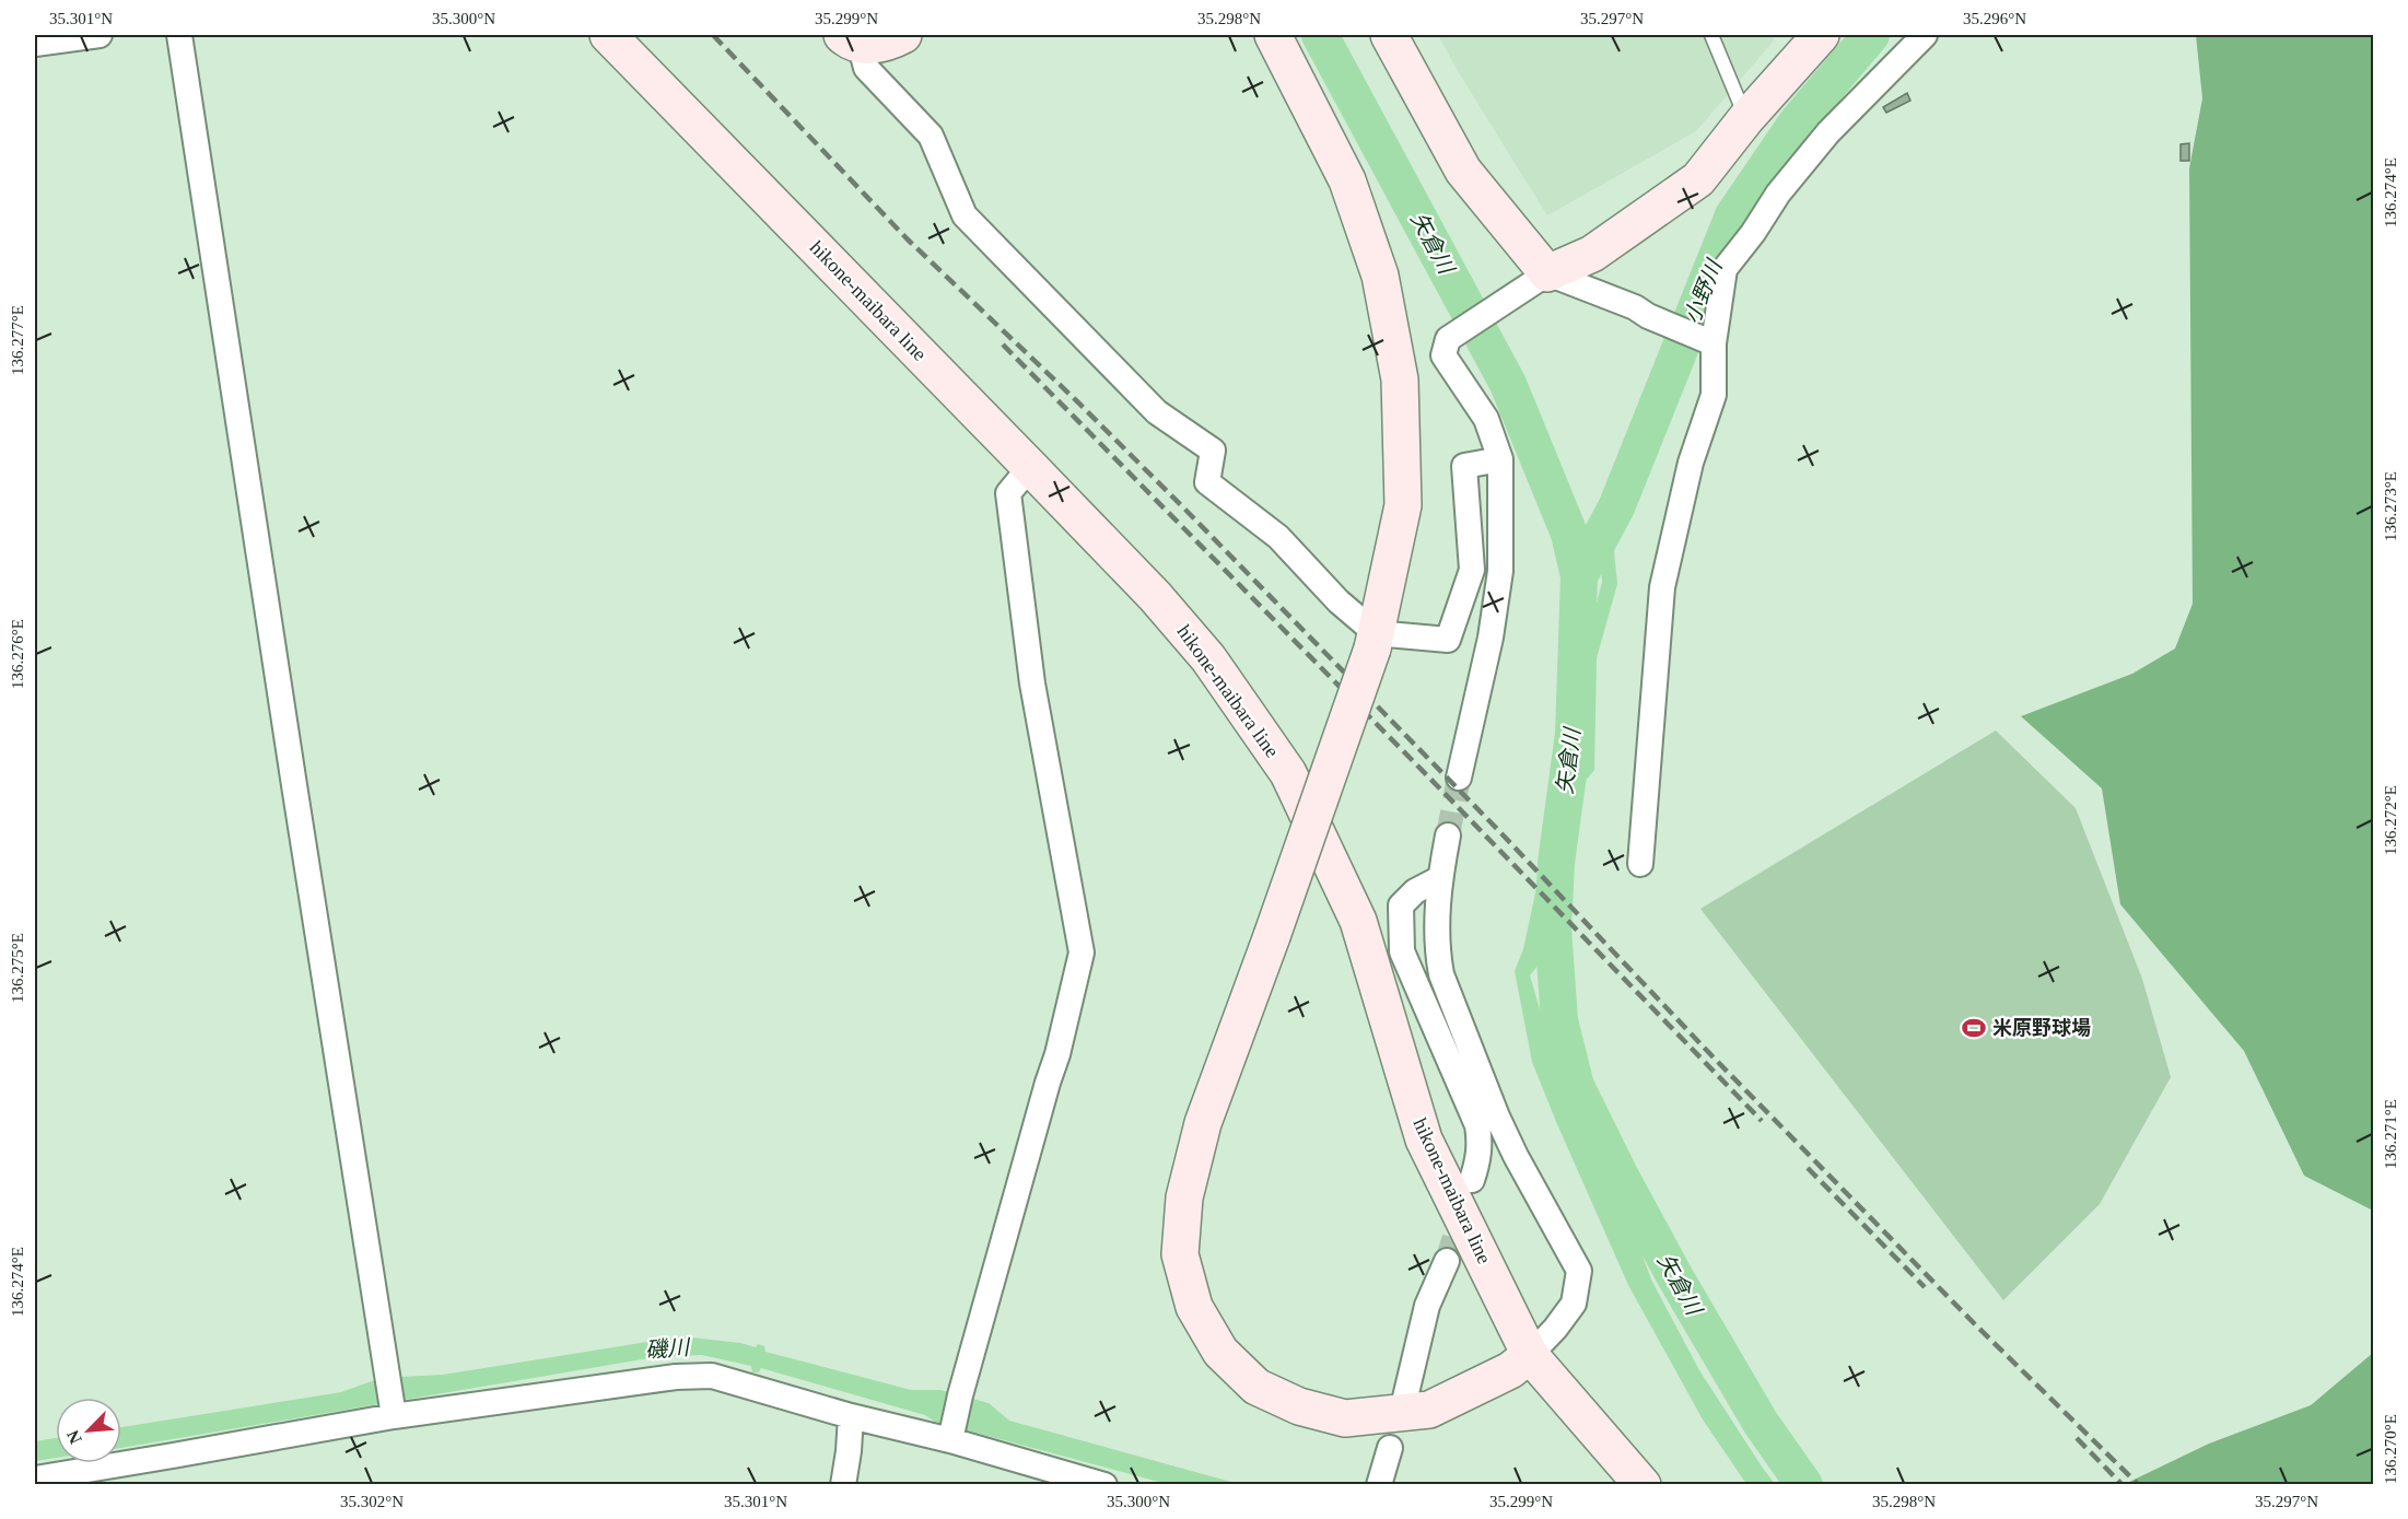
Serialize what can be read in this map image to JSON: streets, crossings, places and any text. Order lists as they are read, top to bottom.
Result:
{
  "streets": {
    "street": ["hikone-maibara line"]
  },
  "water": ["矢倉川", "小野川", "磯川"],
  "places": {
    "sports": ["米原野球場"]
  },
  "north": "bottom left",
  "coordinates": [
    "35.301°N",
    "35.300°N",
    "35.299°N",
    "35.298°N",
    "35.297°N",
    "35.296°N",
    "136.274°E",
    "136.277°E",
    "136.273°E",
    "136.276°E",
    "136.272°E",
    "136.275°E",
    "136.271°E",
    "136.270°E",
    "35.302°N"
  ]
}
